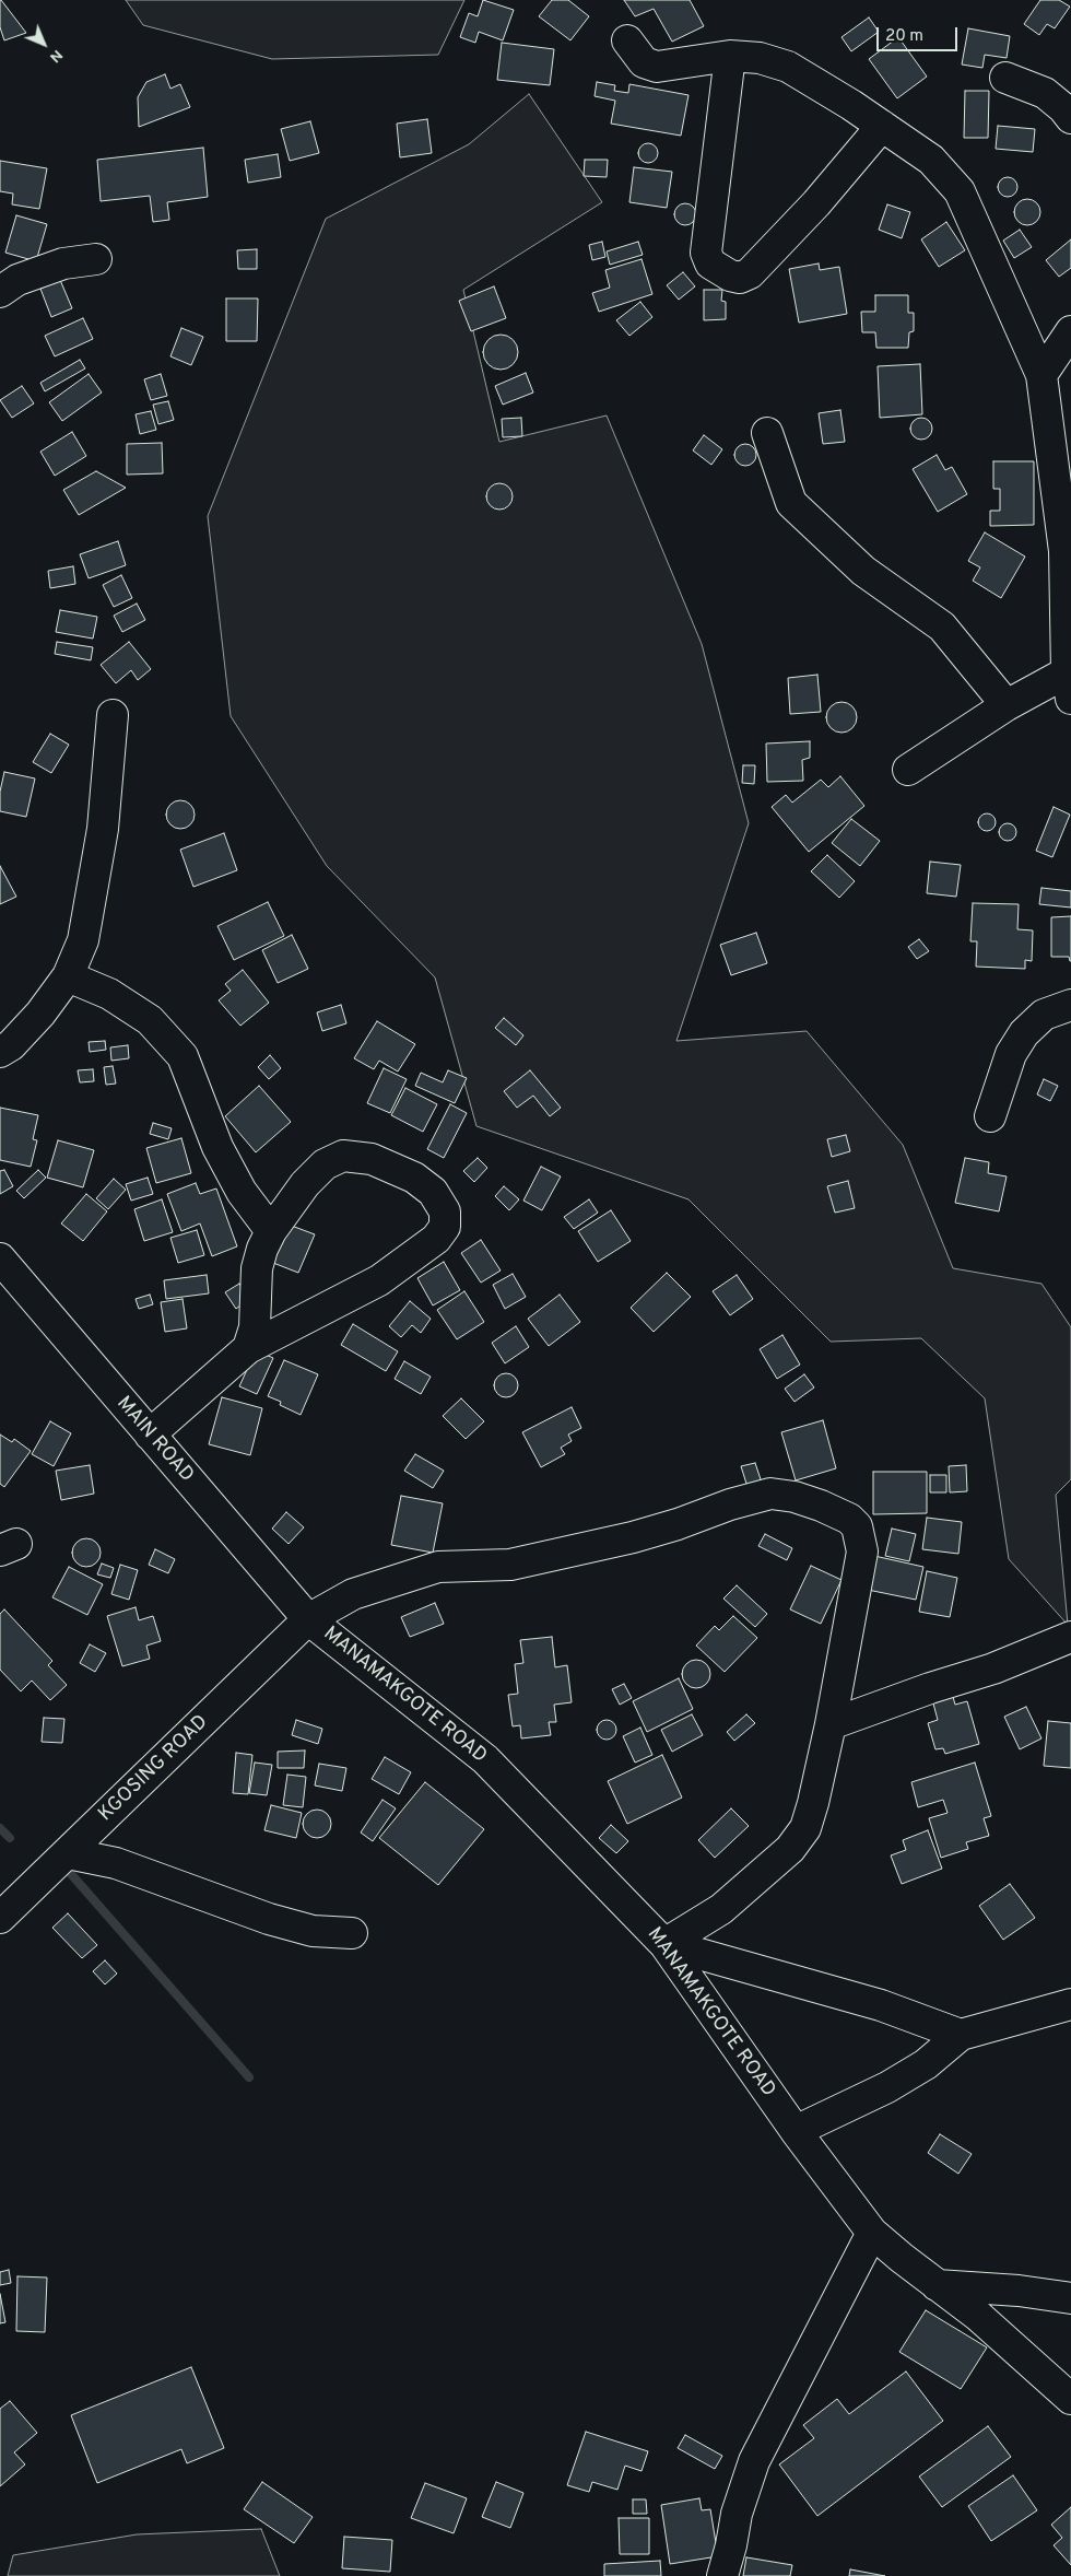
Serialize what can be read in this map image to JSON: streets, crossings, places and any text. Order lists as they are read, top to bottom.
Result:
{
  "streets": {
    "street": ["MAIN ROAD", "MANAMAKGOTE ROAD", "KGOSING ROAD"]
  },
  "crossings": [
    ["MAIN ROAD", "MANAMAKGOTE ROAD"],
    ["MAIN ROAD", "KGOSING ROAD"],
    ["MANAMAKGOTE ROAD", "KGOSING ROAD"]
  ],
  "scale_bar": "20 m",
  "north": "bottom right"
}
